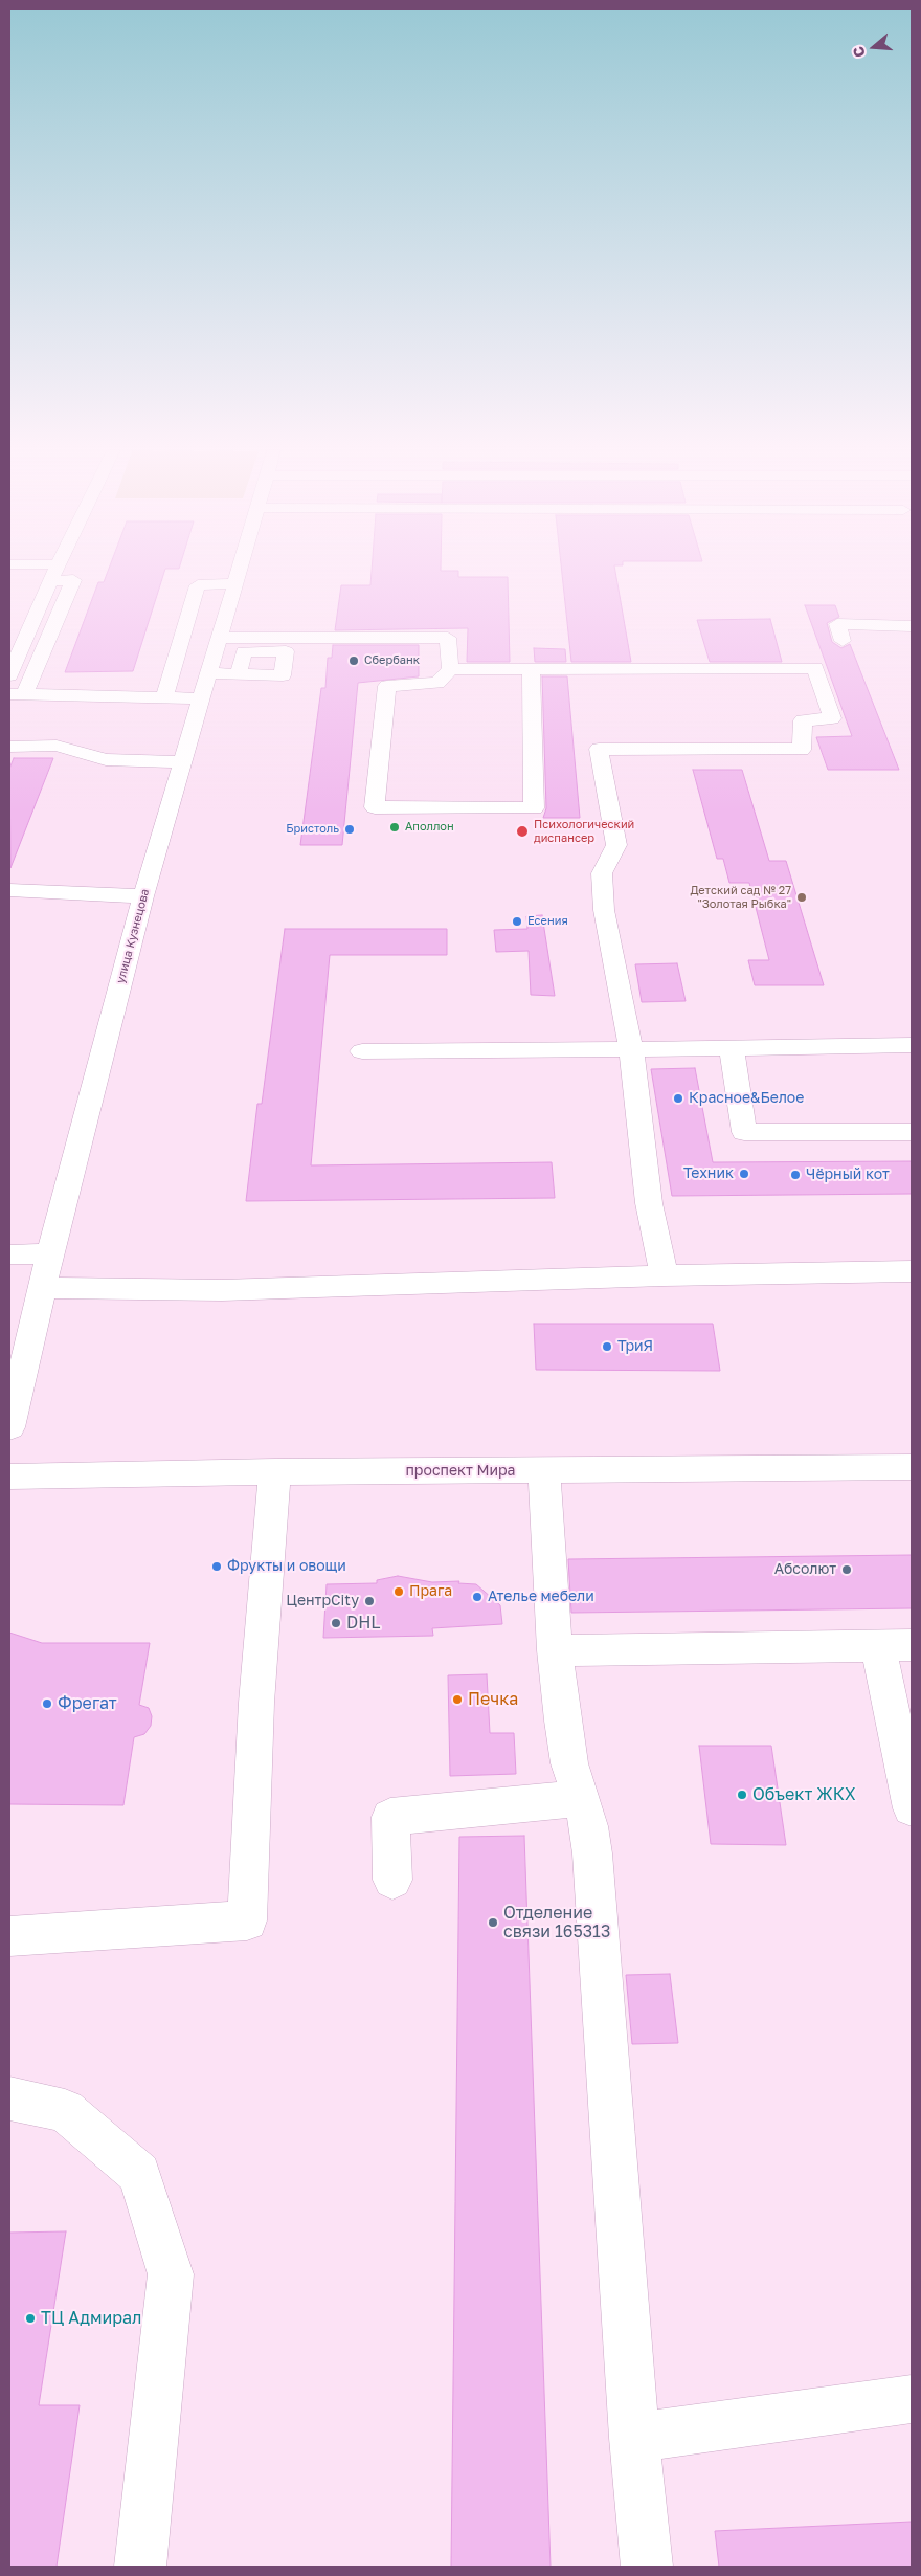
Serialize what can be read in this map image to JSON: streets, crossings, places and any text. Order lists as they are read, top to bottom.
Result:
{
  "streets": {
    "street": ["улица Кузнецова", "проспект Мира"]
  },
  "places": [
    "Сбербанк",
    "Аполлон",
    "Бристоль",
    "Психологический диспансер",
    "Детский сад № 27 \"Золотая Рыбка\"",
    "Есения",
    "Красное&Белое",
    "Техник",
    "Чёрный кот",
    "ТриЯ",
    "Фрукты и овощи",
    "Абсолют",
    "Прага",
    "Ателье мебели",
    "ЦентрCity",
    "DHL",
    "Печка",
    "Фрегат",
    "Объект ЖКХ",
    "Отделение связи 165313",
    "ТЦ Адмирал"
  ],
  "north": "left"
}
